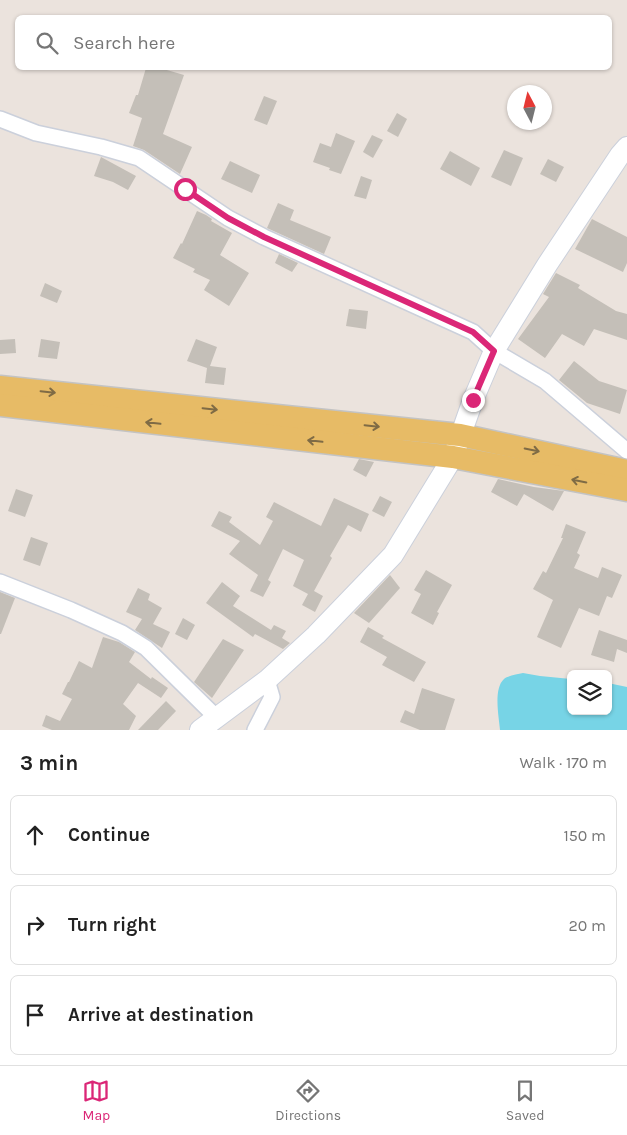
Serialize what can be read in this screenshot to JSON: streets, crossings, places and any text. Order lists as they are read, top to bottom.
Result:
{
  "north": "top",
  "page": {
    "search": "Search here",
    "heading": ["3 min", "Walk · 170 m"],
    "list": [
      ["Continue", "150 m"],
      ["Turn right", "20 m"],
      "Arrive at destination"
    ],
    "nav": ["Map", "Directions", "Saved"]
  }
}
